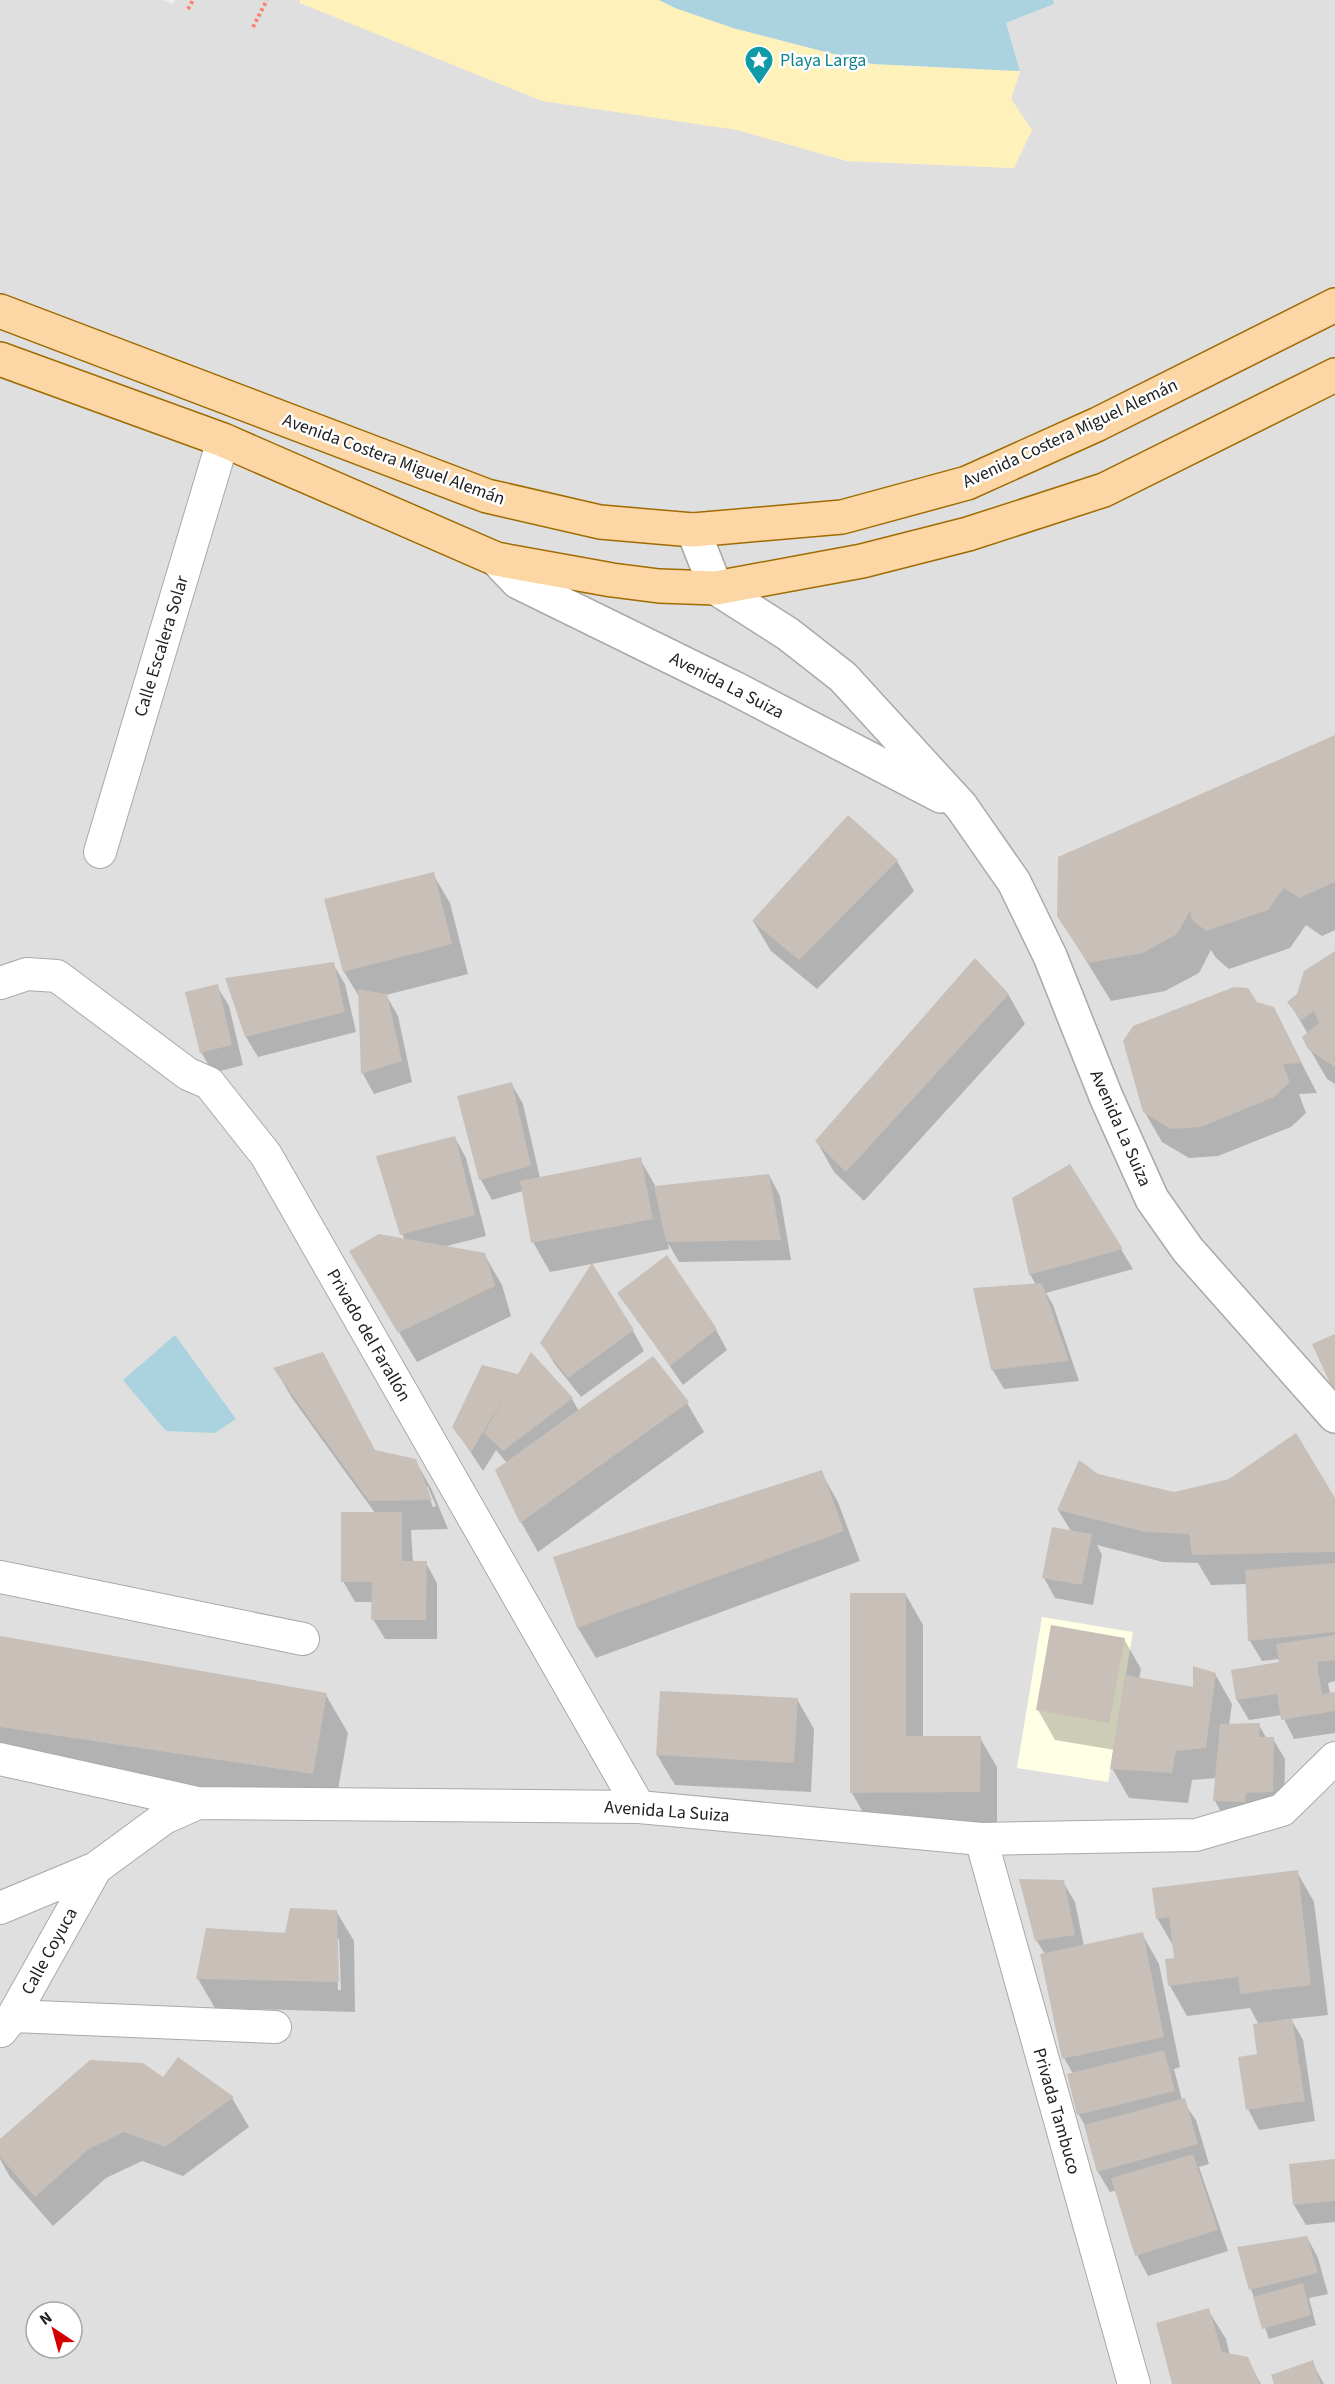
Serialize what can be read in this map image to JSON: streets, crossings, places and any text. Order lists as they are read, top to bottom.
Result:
{
  "streets": {
    "main road": ["Avenida Costera Miguel Alemán"],
    "street": [
      "Calle Escalera Solar",
      "Avenida La Suiza",
      "Privado del Farallón",
      "Calle Coyuca",
      "Privada Tambuco"
    ]
  },
  "crossings": [
    ["Avenida La Suiza", "Privado del Farallón"],
    ["Avenida La Suiza", "Calle Coyuca"],
    ["Avenida La Suiza", "Privada Tambuco"]
  ],
  "places": {
    "place": ["Playa Larga"]
  },
  "north": "top left"
}
